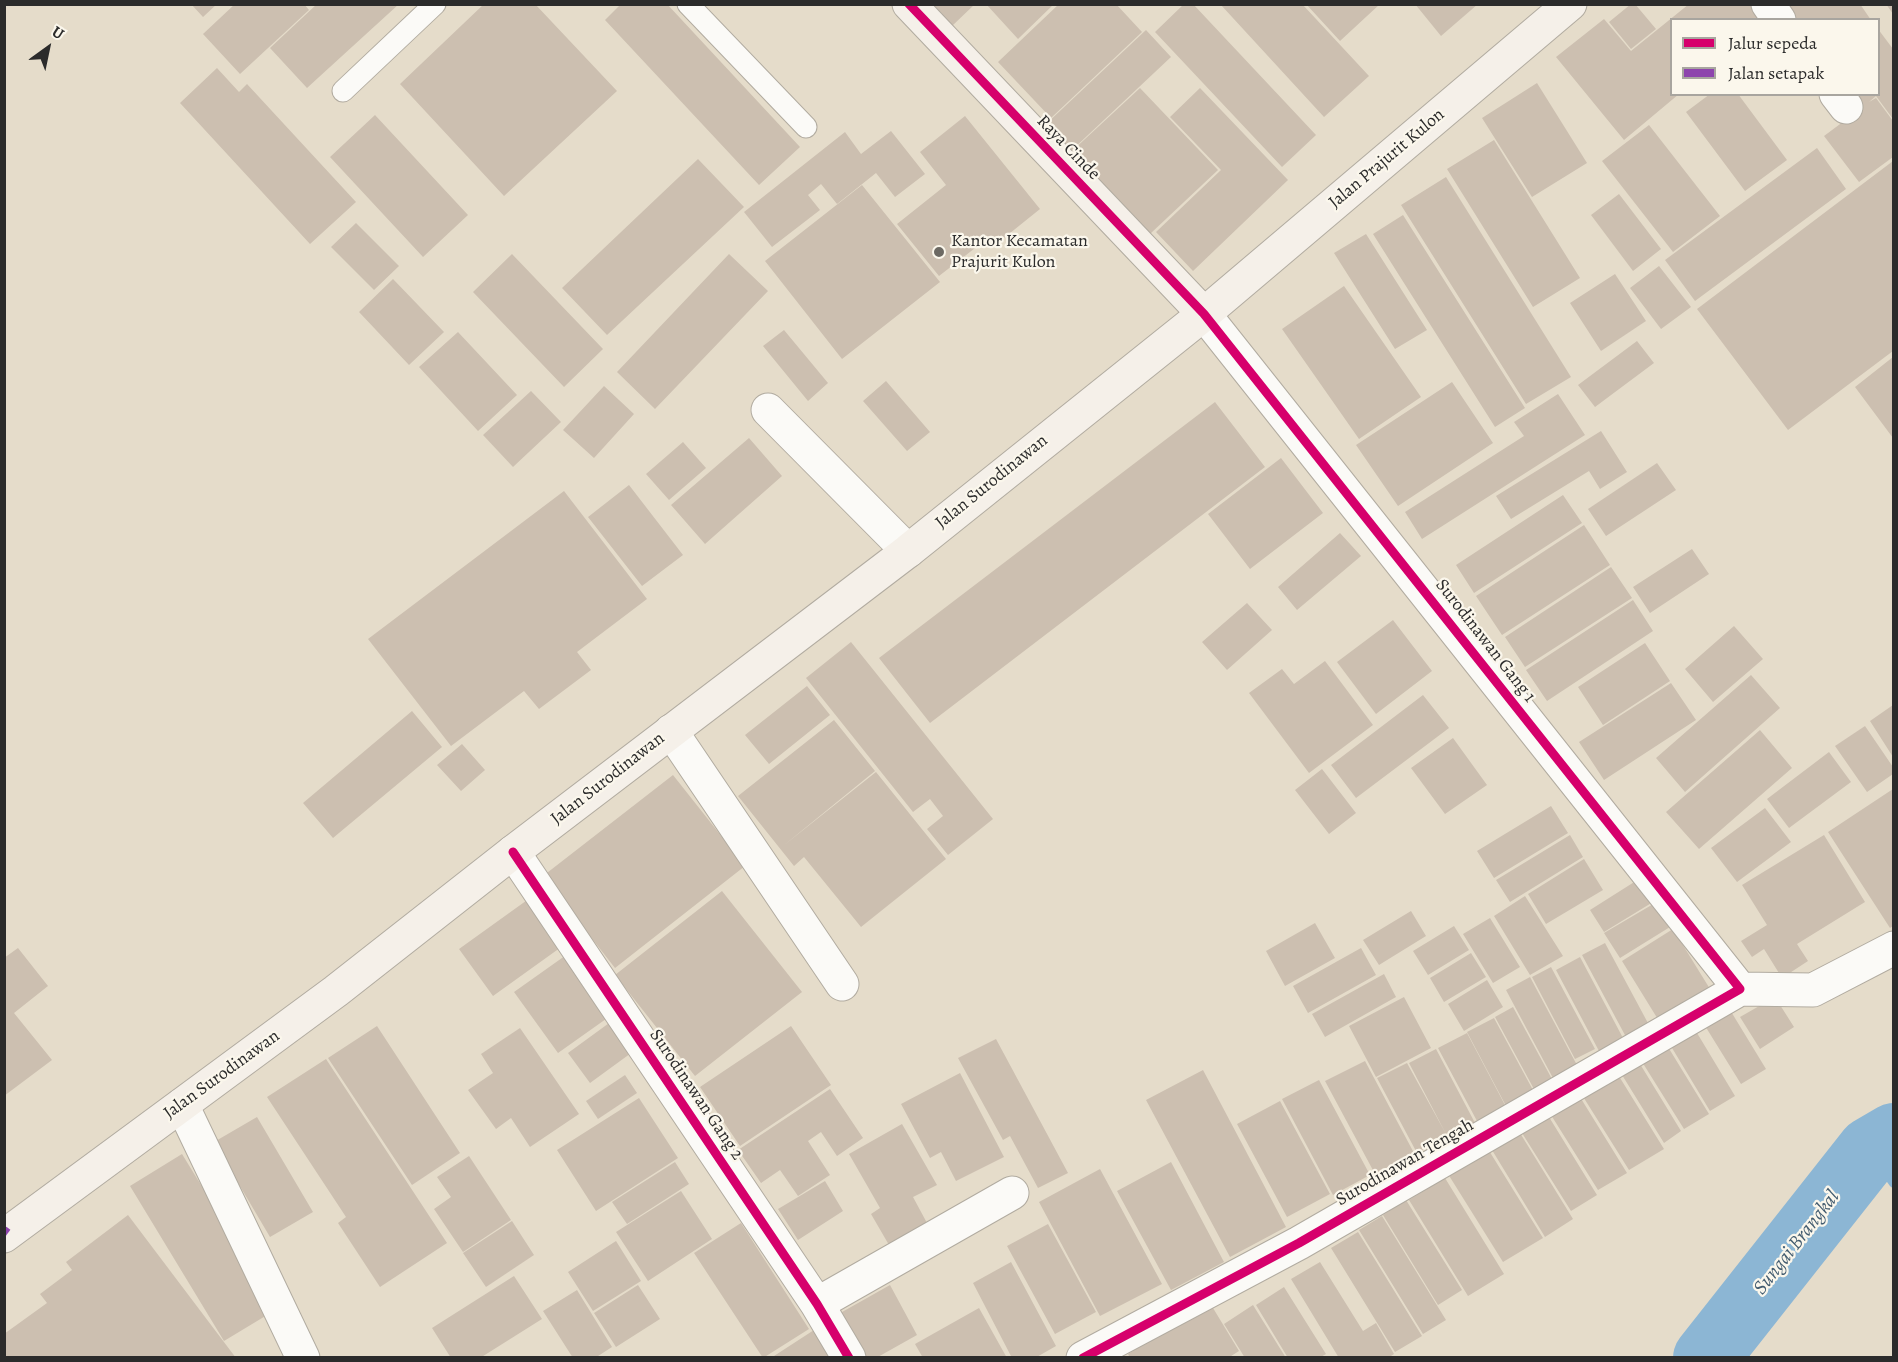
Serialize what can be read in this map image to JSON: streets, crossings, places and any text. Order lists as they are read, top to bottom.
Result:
{
  "streets": {
    "main road": ["Raya Cinde", "Jalan Prajurit Kulon", "Jalan Surodinawan"],
    "street": ["Surodinawan Gang 1", "Surodinawan Gang 2", "Surodinawan Tengah"]
  },
  "crossings": [
    ["Raya Cinde", "Jalan Prajurit Kulon"],
    ["Raya Cinde", "Jalan Surodinawan"],
    ["Raya Cinde", "Surodinawan Gang 1"],
    ["Jalan Prajurit Kulon", "Jalan Surodinawan"],
    ["Jalan Prajurit Kulon", "Surodinawan Gang 1"],
    ["Jalan Surodinawan", "Surodinawan Gang 1"],
    ["Jalan Surodinawan", "Surodinawan Gang 2"],
    ["Surodinawan Gang 1", "Surodinawan Tengah"]
  ],
  "water": ["Sungai Brangkal"],
  "places": ["Kantor Kecamatan Prajurit Kulon"],
  "legend": ["Jalur sepeda", "Jalan setapak"],
  "north": "top right"
}
